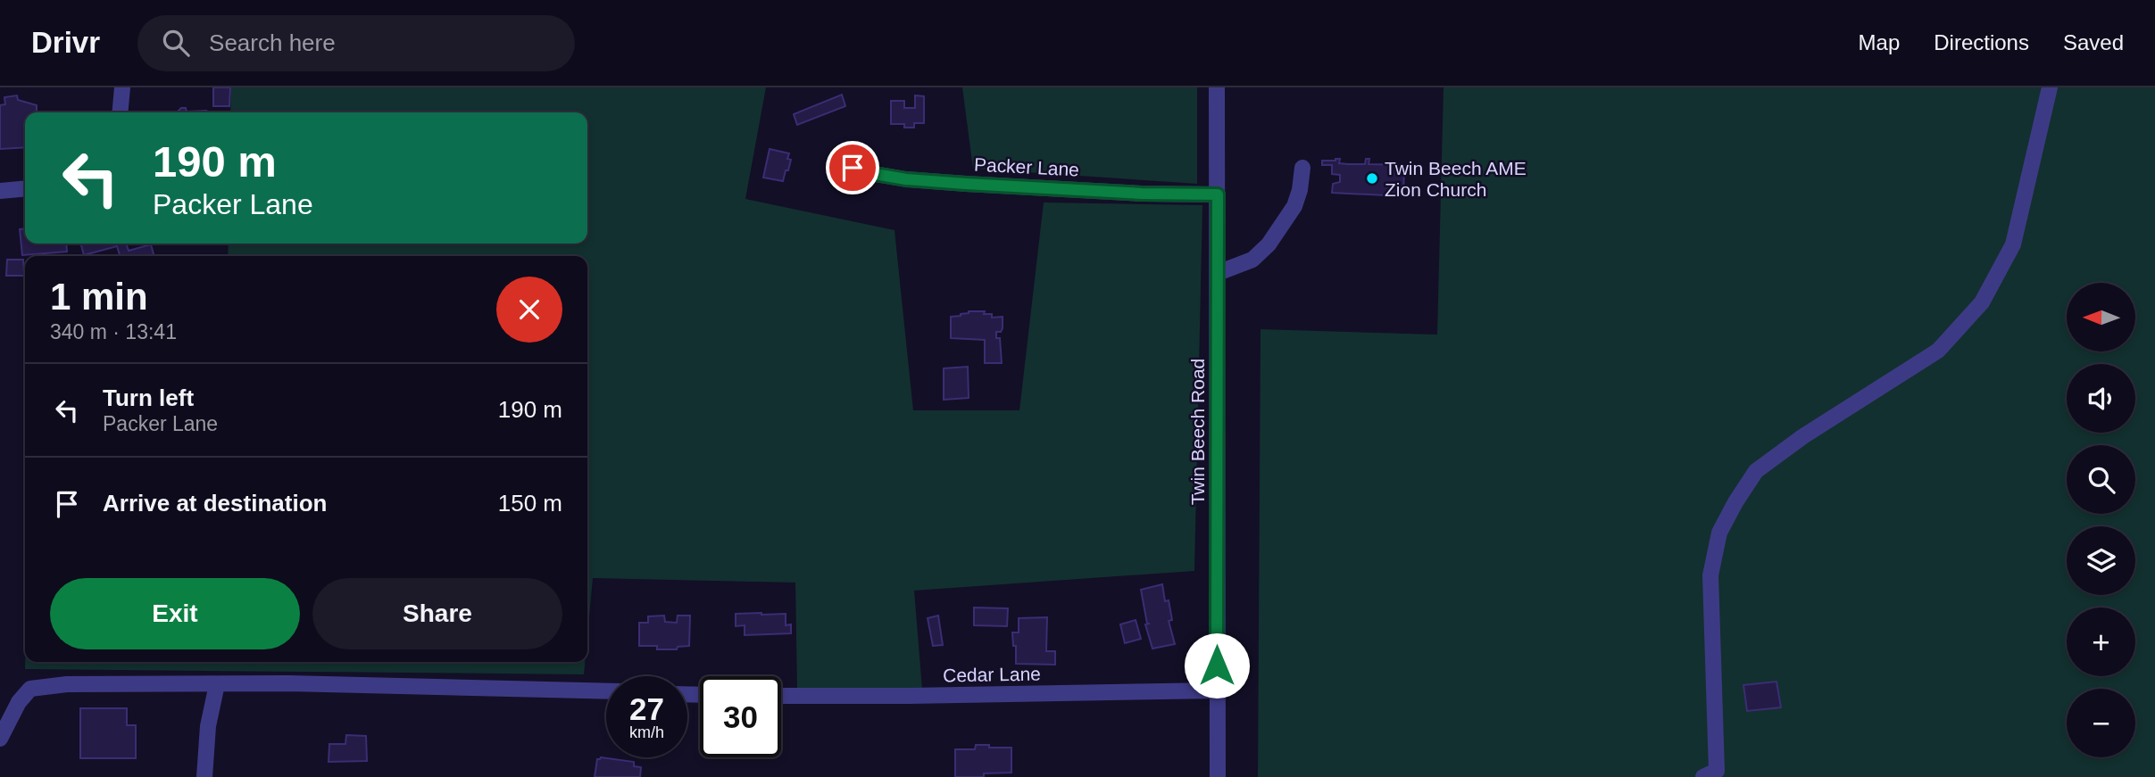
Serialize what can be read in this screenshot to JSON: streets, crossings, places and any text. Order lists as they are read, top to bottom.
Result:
{
  "streets": {
    "street": ["Packer Lane", "Twin Beech Road", "Cedar Lane"]
  },
  "crossings": [
    ["Packer Lane", "Twin Beech Road"],
    ["Twin Beech Road", "Cedar Lane"]
  ],
  "places": ["Twin Beech AME Zion Church"],
  "north": "left",
  "page": {
    "header": "Drivr",
    "search": "Search here",
    "nav": ["Map", "Directions", "Saved"],
    "turn": ["190 m", "Packer Lane"],
    "heading": ["1 min", "340 m · 13:41"],
    "map_buttons": ["+", "−"],
    "list": [
      {
        "name": "Turn left",
        "note": "Packer Lane",
        "value": "190 m"
      },
      {
        "name": "Arrive at destination",
        "value": "150 m"
      }
    ],
    "buttons": ["Exit", "Share"],
    "speed": "27 km/h",
    "limit": "30"
  }
}
